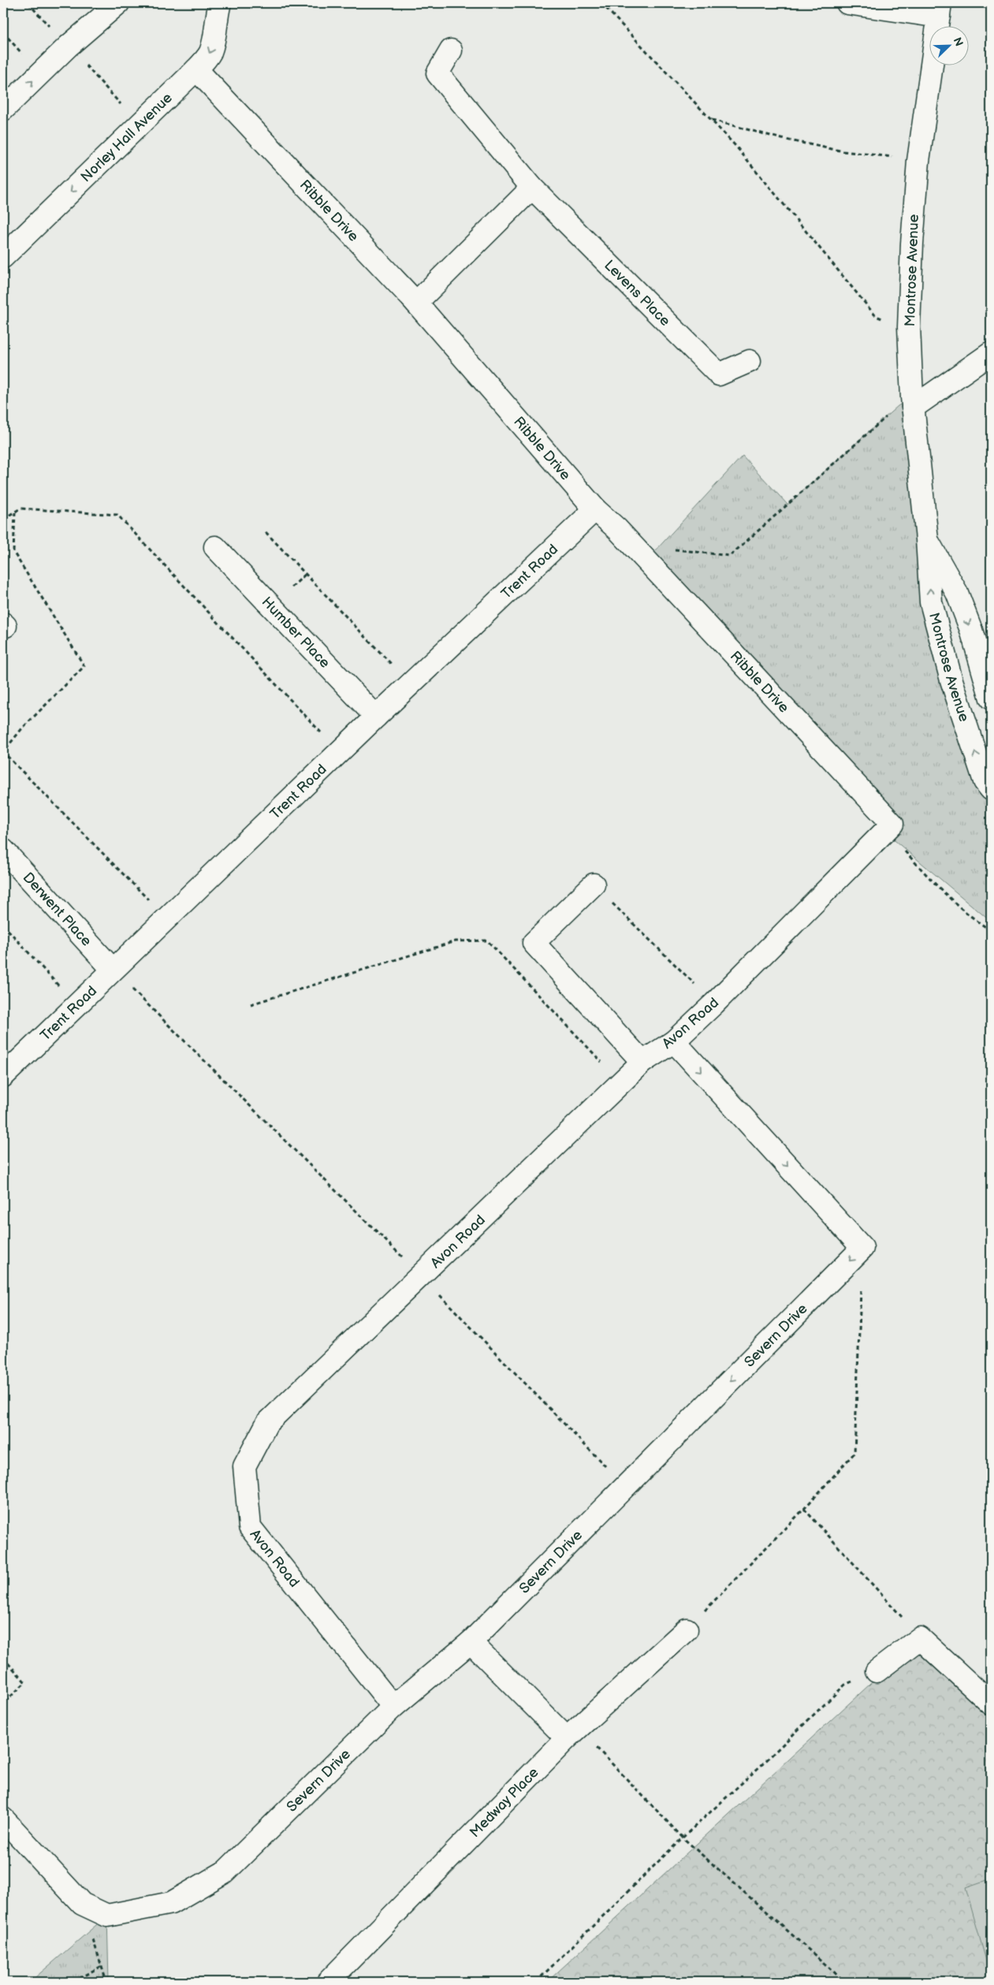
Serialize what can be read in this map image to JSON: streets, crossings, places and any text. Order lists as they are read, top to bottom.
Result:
{
  "streets": {
    "street": [
      "Norley Hall Avenue",
      "Ribble Drive",
      "Montrose Avenue",
      "Levens Place",
      "Trent Road",
      "Humber Place",
      "Derwent Place",
      "Avon Road",
      "Severn Drive",
      "Medway Place"
    ]
  },
  "crossings": [
    ["Norley Hall Avenue", "Ribble Drive"],
    ["Ribble Drive", "Trent Road"],
    ["Ribble Drive", "Avon Road"],
    ["Trent Road", "Humber Place"],
    ["Trent Road", "Derwent Place"],
    ["Avon Road", "Severn Drive"]
  ],
  "north": "top right"
}
